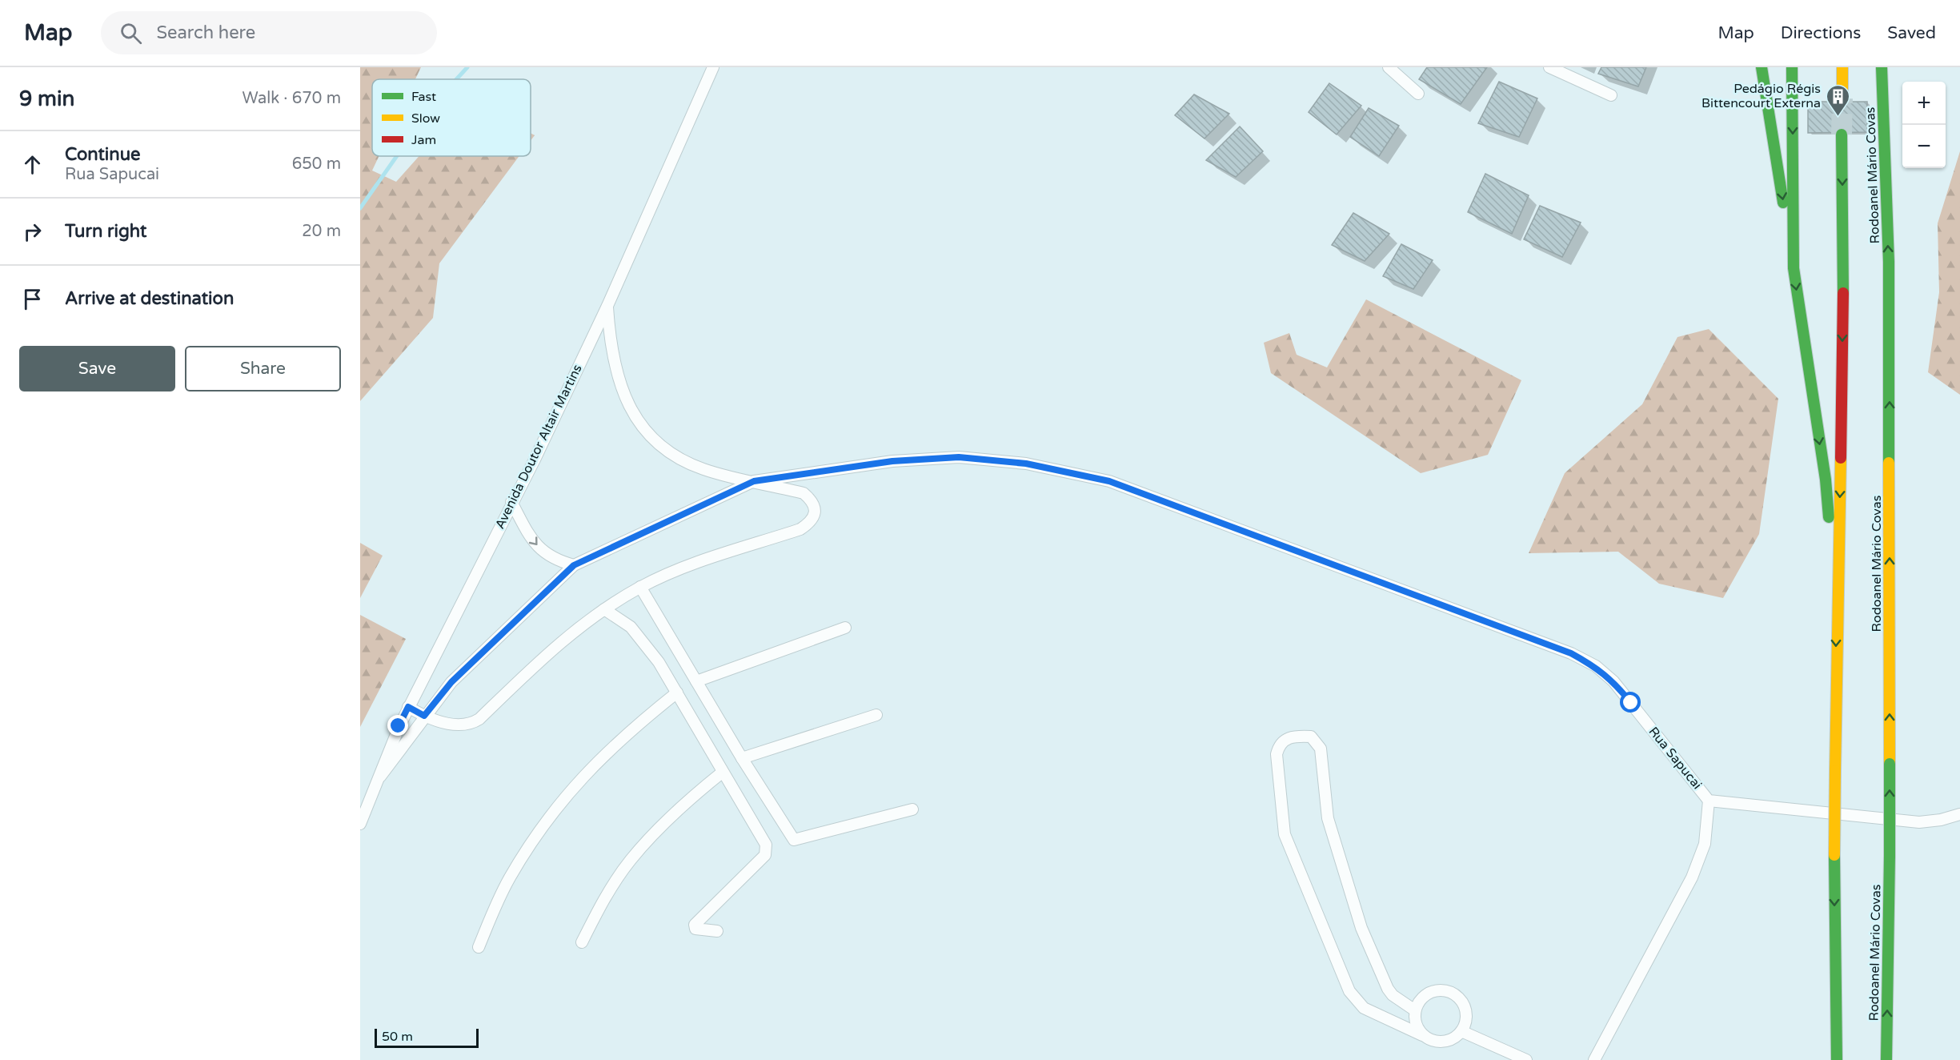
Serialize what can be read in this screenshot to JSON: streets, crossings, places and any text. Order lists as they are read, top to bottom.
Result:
{
  "streets": {
    "highway": ["Rodoanel Mário Covas"],
    "street": ["Avenida Doutor Altair Martins", "Rua Sapucai"]
  },
  "crossings": [
    ["Avenida Doutor Altair Martins", "Rua Sapucai"]
  ],
  "places": {
    "building": ["Pedágio Régis Bittencourt Externa"]
  },
  "legend": ["Fast", "Slow", "Jam"],
  "scale_bar": "50 m",
  "page": {
    "header": "Map",
    "search": "Search here",
    "nav": ["Map", "Directions", "Saved"],
    "heading": ["9 min", "Walk · 670 m"],
    "map_buttons": ["+", "−"],
    "list": [
      ["Continue", "Rua Sapucai", "650 m"],
      ["Turn right", "20 m"],
      "Arrive at destination"
    ],
    "buttons": ["Save", "Share"],
    "scale": "50 m"
  }
}
